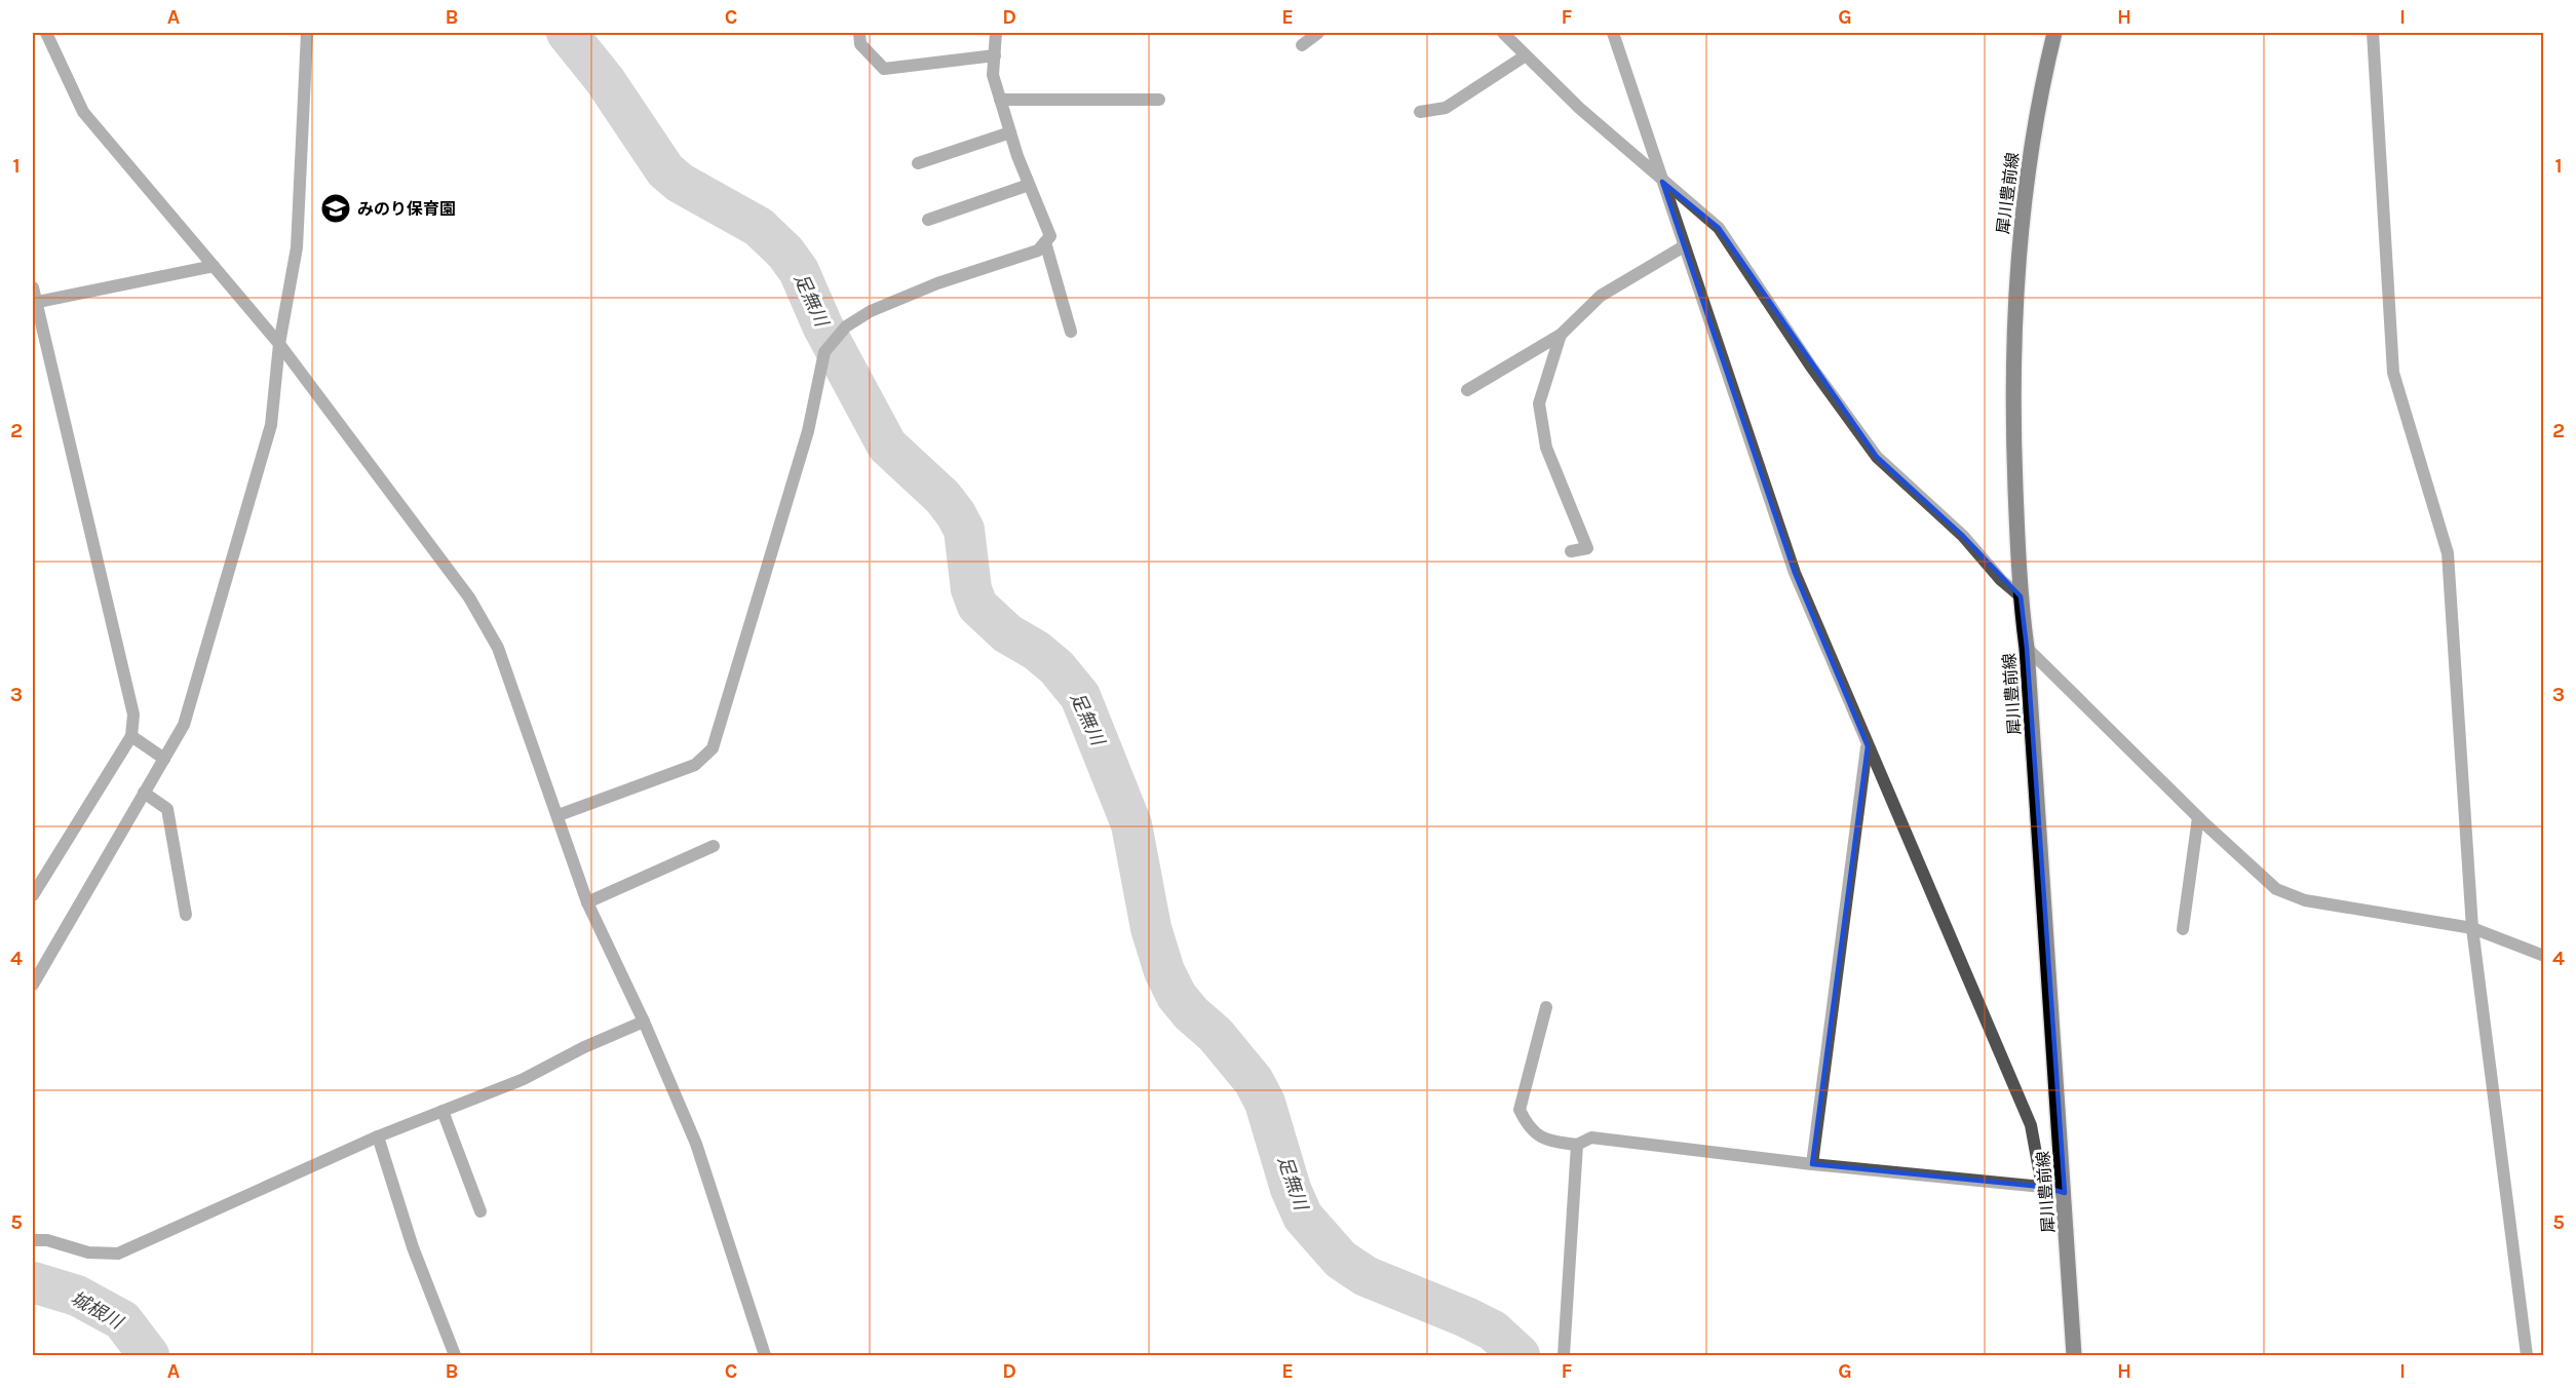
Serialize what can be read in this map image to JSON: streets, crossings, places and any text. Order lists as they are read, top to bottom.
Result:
{
  "streets": {
    "main road": ["犀川豊前線"]
  },
  "water": ["足無川", "城根川"],
  "places": {
    "school or university": ["みのり保育園"]
  },
  "grid": {
    "columns": [
      "A",
      "B",
      "C",
      "D",
      "E",
      "F",
      "G",
      "H",
      "I"
    ],
    "rows": [
      "1",
      "2",
      "3",
      "4",
      "5"
    ]
  }
}
